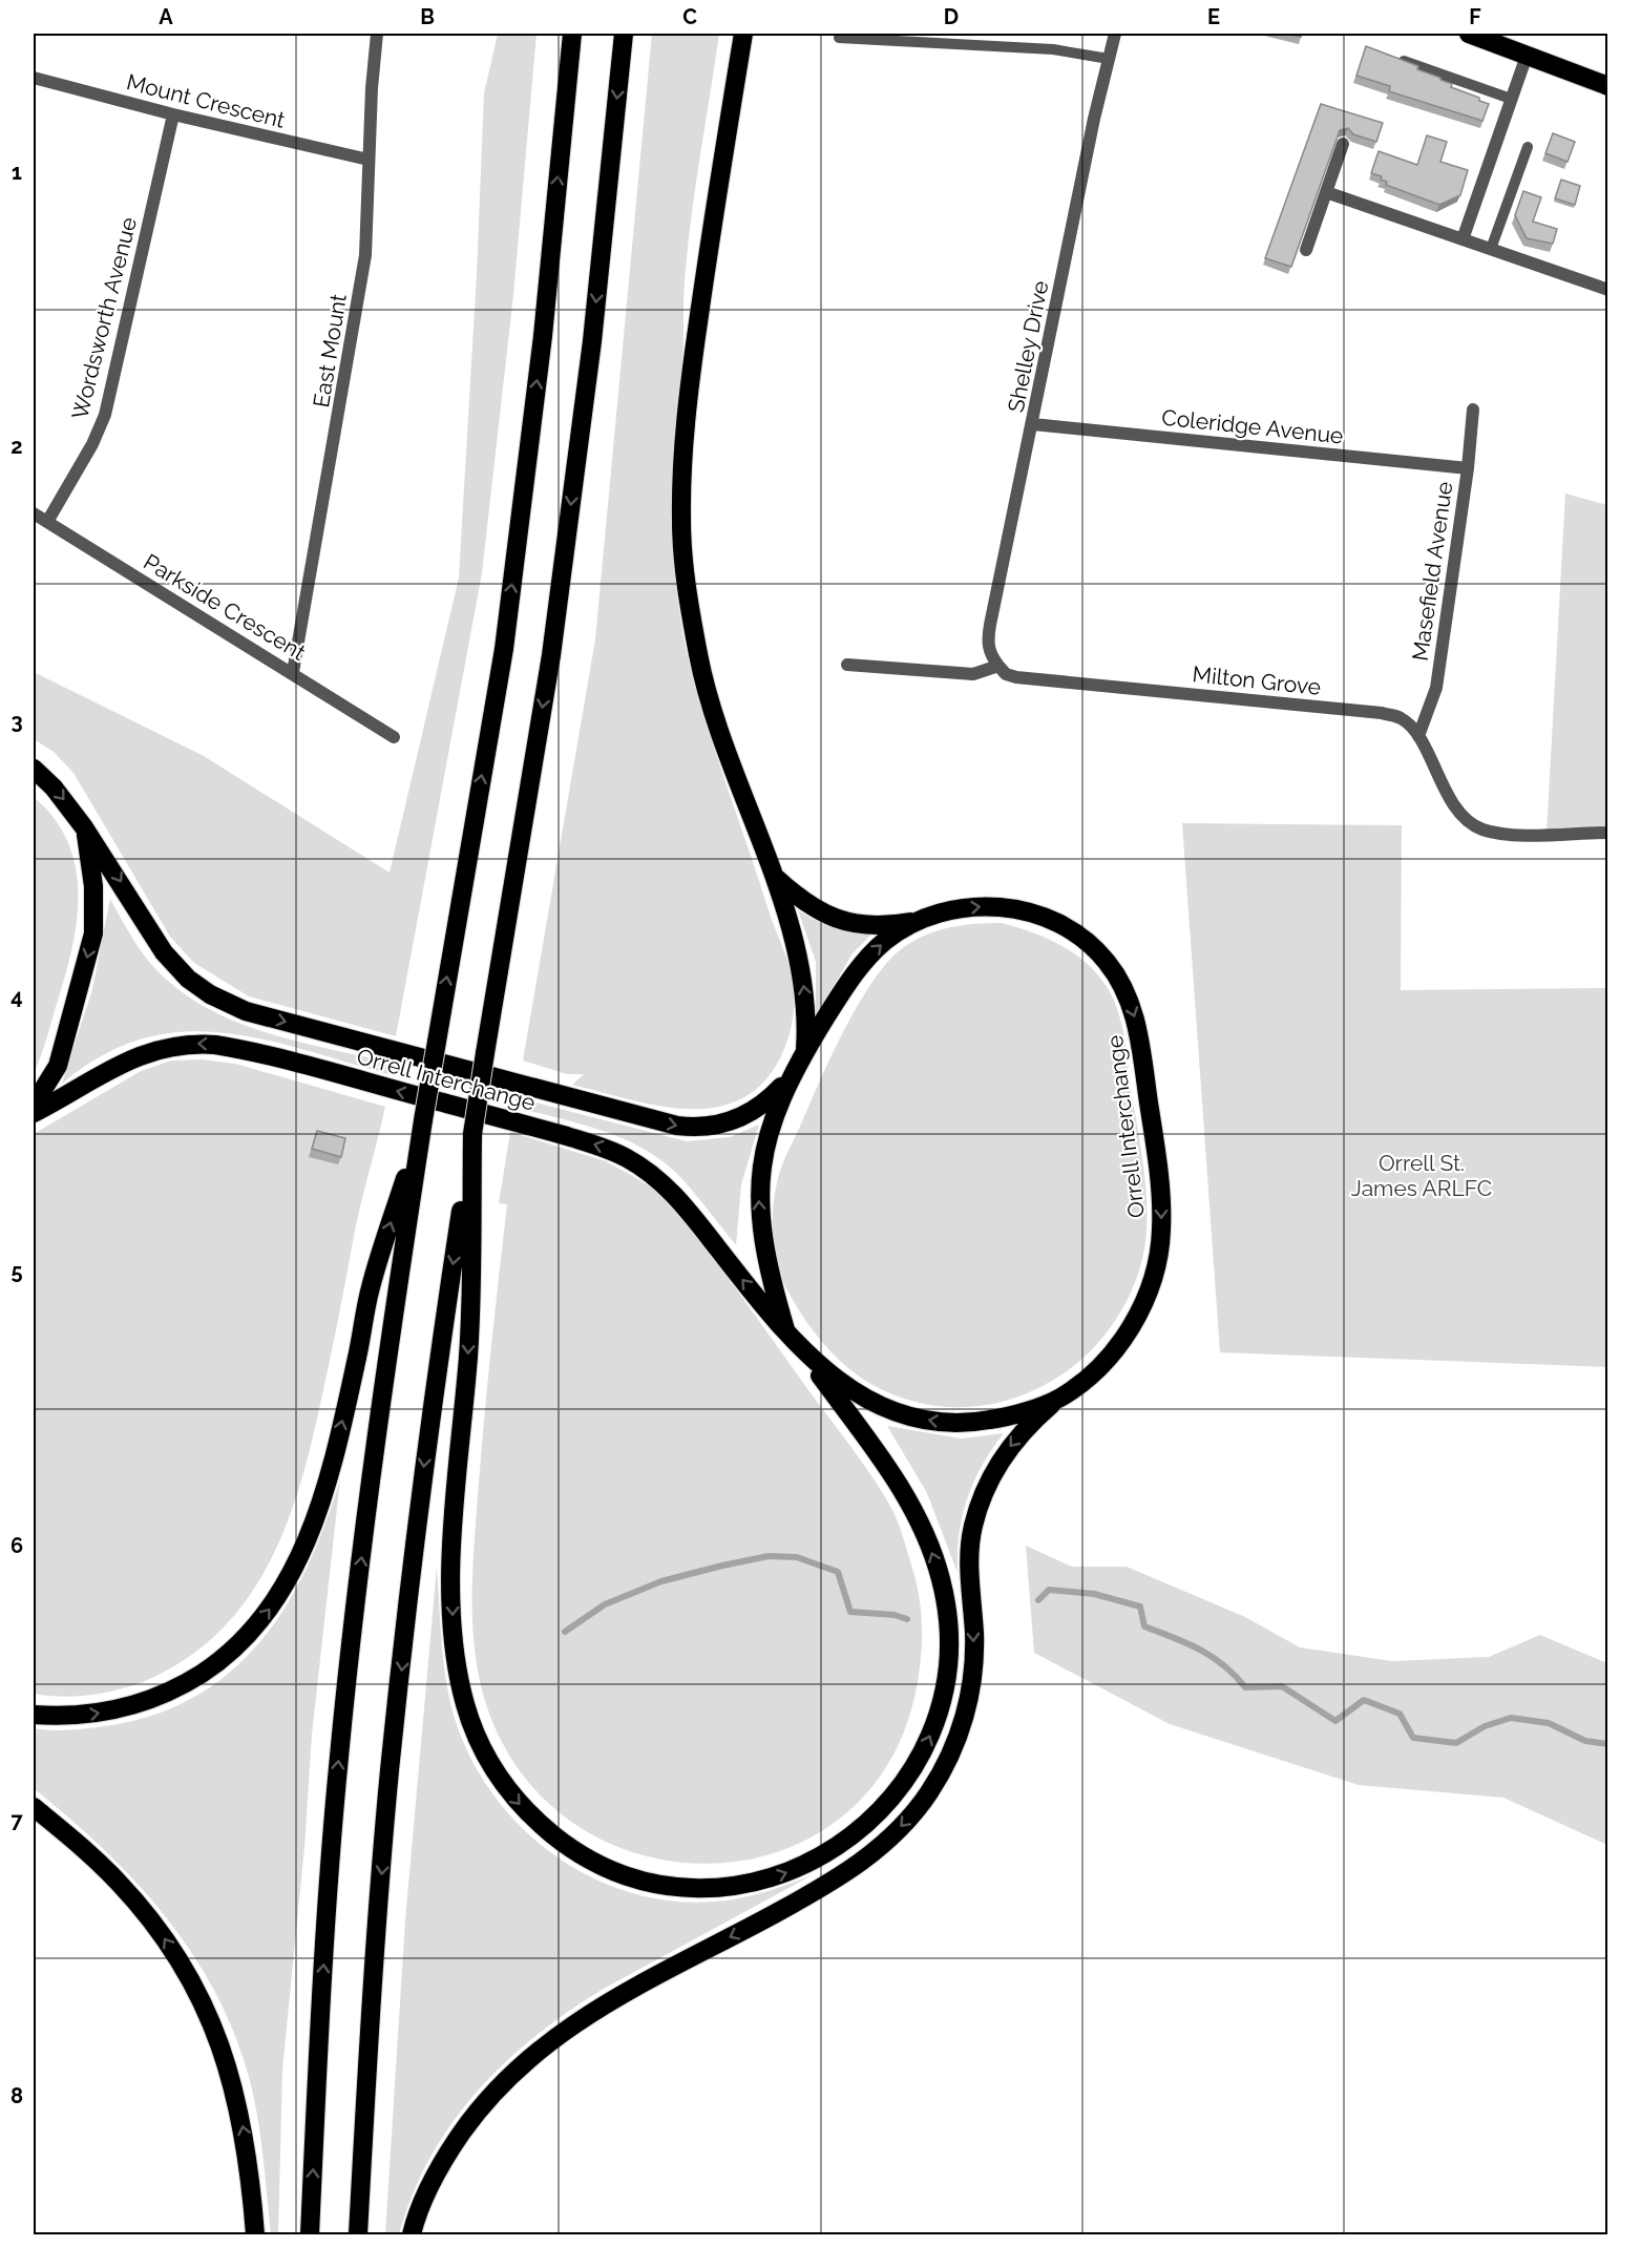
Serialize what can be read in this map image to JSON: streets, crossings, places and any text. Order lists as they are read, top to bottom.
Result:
{
  "streets": {
    "highway": ["Orrell Interchange"],
    "street": [
      "Mount Crescent",
      "Wordsworth Avenue",
      "Shelley Drive",
      "East Mount",
      "Coleridge Avenue",
      "Masefield Avenue",
      "Parkside Crescent",
      "Milton Grove"
    ]
  },
  "crossings": [
    ["Mount Crescent", "Wordsworth Avenue"],
    ["Mount Crescent", "East Mount"],
    ["Wordsworth Avenue", "Parkside Crescent"],
    ["Shelley Drive", "Coleridge Avenue"],
    ["Shelley Drive", "Milton Grove"],
    ["East Mount", "Parkside Crescent"],
    ["Coleridge Avenue", "Masefield Avenue"],
    ["Masefield Avenue", "Milton Grove"]
  ],
  "parks": ["Orrell St. James ARLFC"],
  "grid": {
    "columns": [
      "A",
      "B",
      "C",
      "D",
      "E",
      "F"
    ],
    "rows": [
      "1",
      "2",
      "3",
      "4",
      "5",
      "6",
      "7",
      "8"
    ]
  }
}
